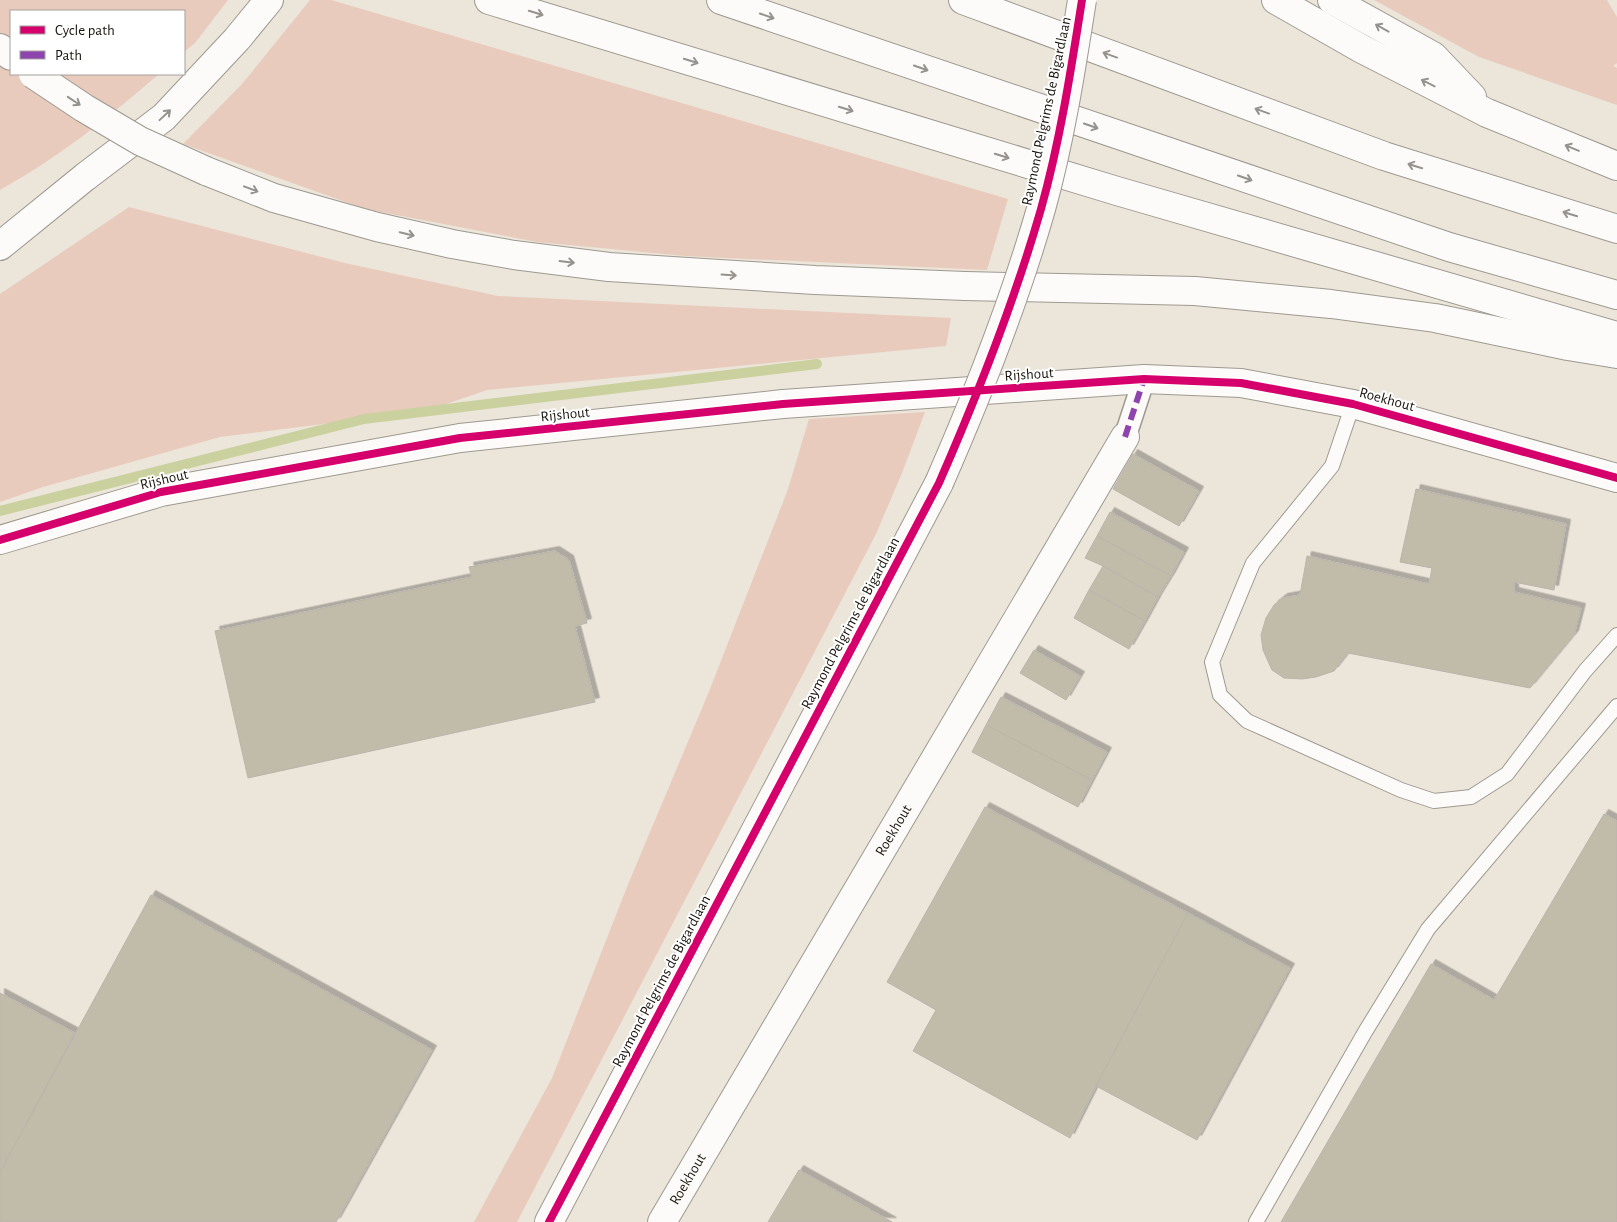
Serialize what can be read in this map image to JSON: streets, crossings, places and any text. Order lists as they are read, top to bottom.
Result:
{
  "streets": {
    "main road": ["Raymond Pelgrims de Bigardlaan", "Rijshout", "Roekhout"]
  },
  "crossings": [
    ["Rijshout", "Roekhout"]
  ],
  "legend": ["Cycle path", "Path"]
}
